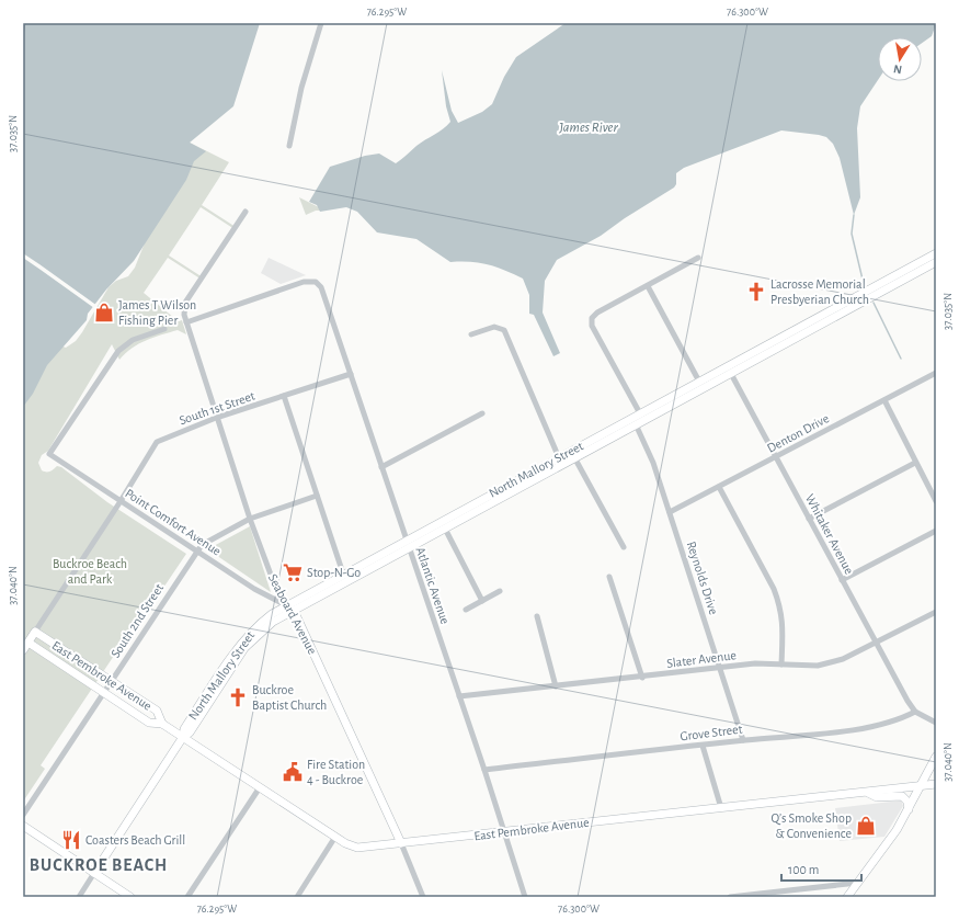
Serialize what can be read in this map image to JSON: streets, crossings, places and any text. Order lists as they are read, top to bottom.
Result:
{
  "streets": {
    "main road": ["North Mallory Street", "Seaboard Avenue", "East Pembroke Avenue"],
    "street": [
      "South 1st Street",
      "Denton Drive",
      "Point Comfort Avenue",
      "Whitaker Avenue",
      "Reynolds Drive",
      "Atlantic Avenue",
      "South 2nd Street",
      "Slater Avenue",
      "Grove Street"
    ]
  },
  "crossings": [
    ["South 1st Street", "Point Comfort Avenue"],
    ["South 1st Street", "Atlantic Avenue"],
    ["South 1st Street", "Seaboard Avenue"],
    ["South 1st Street", "East Pembroke Avenue"],
    ["Denton Drive", "Whitaker Avenue"],
    ["Denton Drive", "Reynolds Drive"],
    ["North Mallory Street", "Point Comfort Avenue"],
    ["North Mallory Street", "Whitaker Avenue"],
    ["North Mallory Street", "Reynolds Drive"],
    ["North Mallory Street", "Atlantic Avenue"],
    ["North Mallory Street", "Seaboard Avenue"],
    ["North Mallory Street", "East Pembroke Avenue"],
    ["Point Comfort Avenue", "Seaboard Avenue"],
    ["Point Comfort Avenue", "South 2nd Street"],
    ["Whitaker Avenue", "Slater Avenue"],
    ["Whitaker Avenue", "Grove Street"],
    ["Reynolds Drive", "Slater Avenue"],
    ["Reynolds Drive", "Grove Street"],
    ["Atlantic Avenue", "Seaboard Avenue"],
    ["Atlantic Avenue", "Slater Avenue"],
    ["Atlantic Avenue", "East Pembroke Avenue"],
    ["Atlantic Avenue", "Grove Street"],
    ["Seaboard Avenue", "South 2nd Street"],
    ["Seaboard Avenue", "East Pembroke Avenue"],
    ["South 2nd Street", "East Pembroke Avenue"]
  ],
  "districts": ["BUCKROE BEACH"],
  "water": ["James River"],
  "parks": ["Buckroe Beach and Park"],
  "places": {
    "church": ["Lacrosse Memorial Presbyerian Church", "Buckroe Baptist Church"],
    "shop": ["James T Wilson Fishing Pier", "Q’s Smoke Shop & Convenience"],
    "supermarket": ["Stop-N-Go"],
    "public building": ["Fire Station 4 - Buckroe"],
    "restaurant": ["Coasters Beach Grill"]
  },
  "scale_bar": "100 m",
  "north": "bottom",
  "coordinates": [
    "76.295°W",
    "76.300°W",
    "37.035°N",
    "37.040°N"
  ]
}
